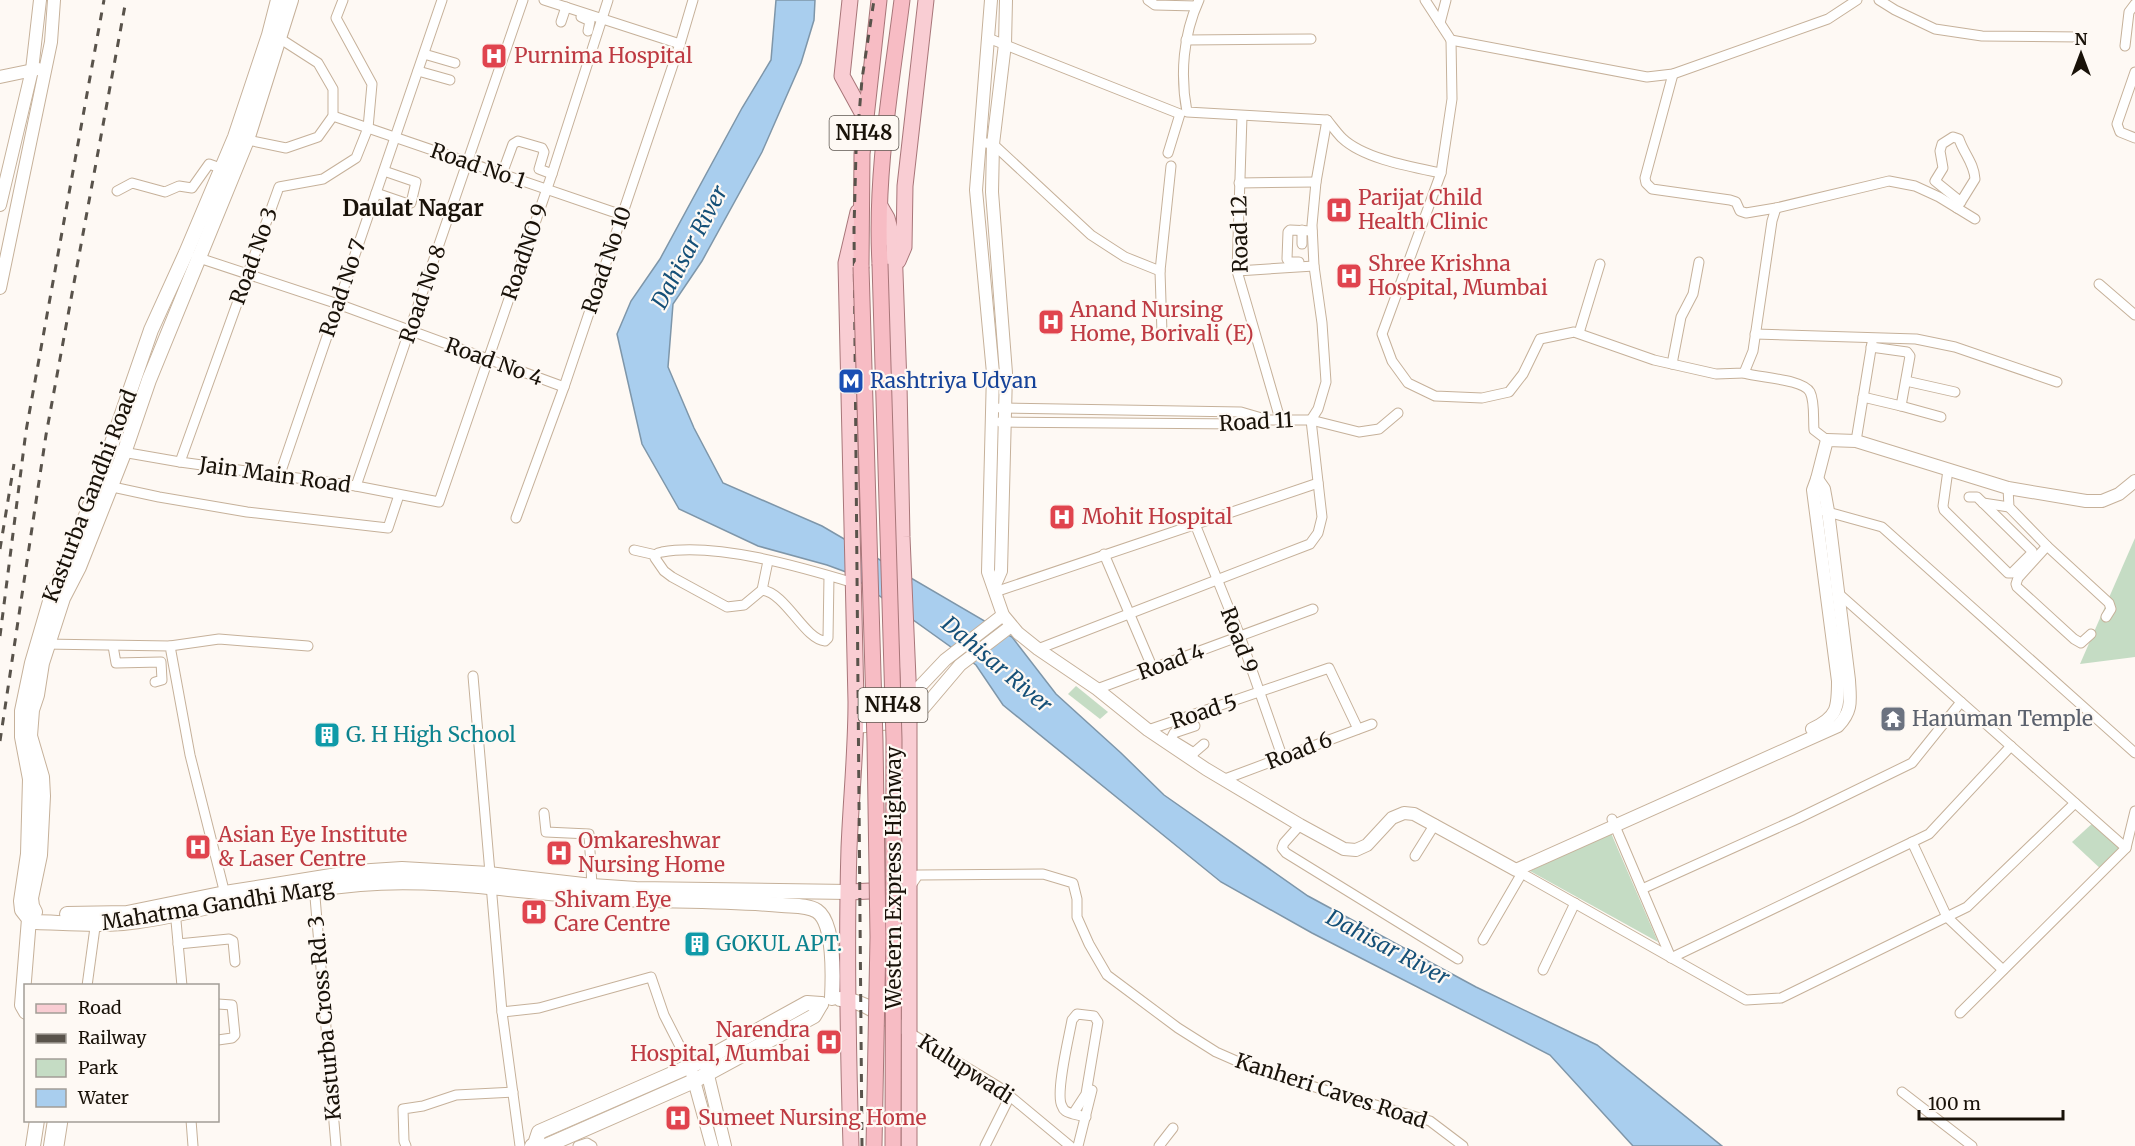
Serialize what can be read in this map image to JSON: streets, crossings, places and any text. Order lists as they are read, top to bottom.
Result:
{
  "streets": {
    "highway": ["NH48", "Western Express Highway"],
    "main road": ["Kasturba Gandhi Road", "Mahatma Gandhi Marg", "Kulupwadi"],
    "street": [
      "Road No 1",
      "Road 12",
      "RoadNO 9",
      "Road No 3",
      "Road No 10",
      "Road No 7",
      "Road No 8",
      "Road No 4",
      "Road 11",
      "Jain Main Road",
      "Road 9",
      "Road 4",
      "Road 5",
      "Road 6",
      "Kasturba Cross Rd. 3",
      "Kanheri Caves Road"
    ]
  },
  "crossings": [
    ["Road No 1", "RoadNO 9"],
    ["Road No 1", "Road No 3"],
    ["Road No 1", "Road No 10"],
    ["Road No 1", "Road No 7"],
    ["Road No 1", "Road No 8"],
    ["Road 12", "Road 11"],
    ["RoadNO 9", "Road No 4"],
    ["RoadNO 9", "Jain Main Road"],
    ["Road No 3", "Road No 4"],
    ["Road No 3", "Jain Main Road"],
    ["Road No 10", "Road No 4"],
    ["Road No 7", "Road No 4"],
    ["Road No 7", "Jain Main Road"],
    ["Road No 8", "Road No 4"],
    ["Road No 8", "Jain Main Road"],
    ["Road No 4", "Kasturba Gandhi Road"],
    ["Jain Main Road", "Kasturba Gandhi Road"],
    ["Kasturba Gandhi Road", "Mahatma Gandhi Marg"],
    ["Road 9", "Road 4"],
    ["Road 9", "Road 5"],
    ["Road 9", "Road 6"],
    ["Road 5", "Road 6"],
    ["Mahatma Gandhi Marg", "Kasturba Cross Rd. 3"]
  ],
  "districts": ["Daulat Nagar"],
  "water": ["Dahisar River"],
  "places": {
    "hospital": [
      "Purnima Hospital",
      "Parijat Child Health Clinic",
      "Shree Krishna Hospital, Mumbai",
      "Anand Nursing Home, Borivali (E)",
      "Mohit Hospital",
      "Asian Eye Institute & Laser Centre",
      "Omkareshwar Nursing Home",
      "Shivam Eye Care Centre",
      "Narendra Hospital, Mumbai",
      "Sumeet Nursing Home"
    ],
    "metro station": ["Rashtriya Udyan"],
    "temple": ["Hanuman Temple"],
    "building": ["G. H High School", "GOKUL APT."]
  },
  "legend": [
    "Road",
    "Railway",
    "Park",
    "Water"
  ],
  "scale_bar": "100 m",
  "north": "top"
}
